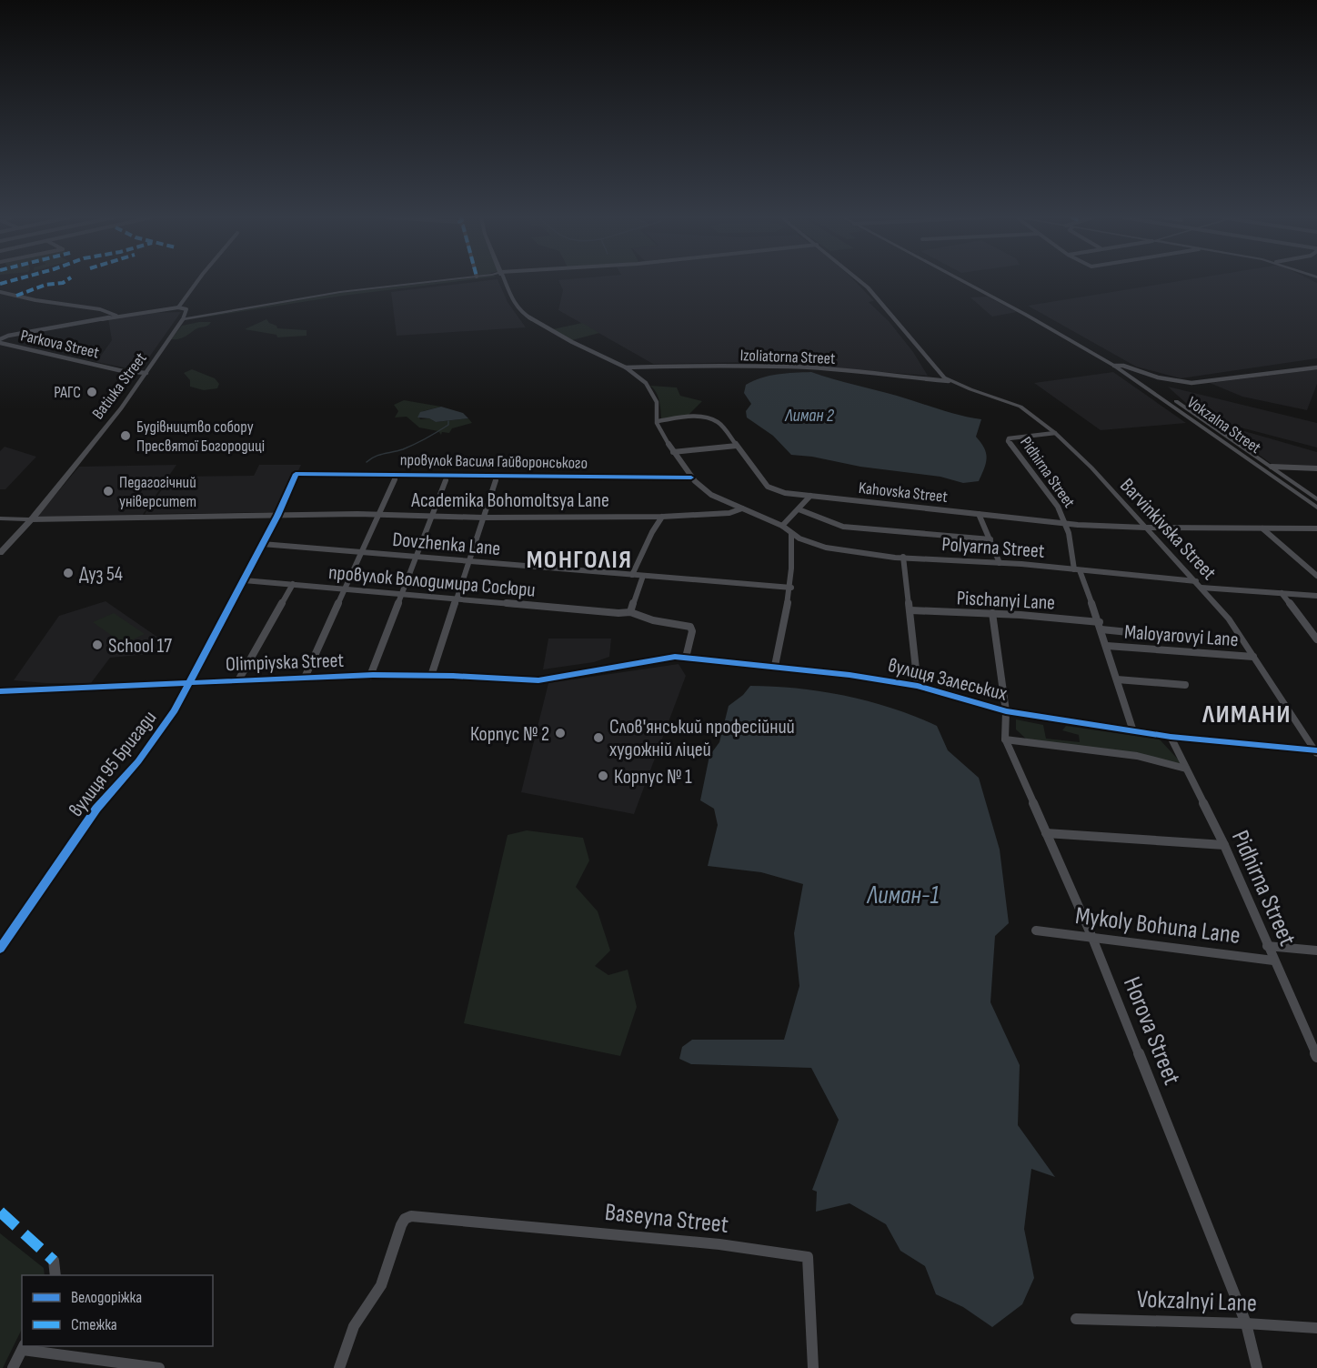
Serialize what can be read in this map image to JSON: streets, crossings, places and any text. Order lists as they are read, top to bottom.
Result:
{
  "streets": {
    "street": [
      "Parkova Street",
      "Izoliatorna Street",
      "Batiuka Street",
      "Vokzalna Street",
      "провулок Василя Гайворонського",
      "Pidhirna Street",
      "Kahovska Street",
      "Academika Bohomoltsya Lane",
      "Barvinkivska Street",
      "Dovzhenka Lane",
      "Polyarna Street",
      "провулок Володимира Сосюри",
      "Pischanyi Lane",
      "Maloyarovyi Lane",
      "Olimpiyska Street",
      "вулиця Залеських",
      "вулиця 95 Бригади",
      "Mykoly Bohuna Lane",
      "Horova Street",
      "Baseyna Street",
      "Vokzalnyi Lane"
    ]
  },
  "crossings": [
    ["Parkova Street", "Batiuka Street"],
    ["Izoliatorna Street", "Barvinkivska Street"],
    ["Izoliatorna Street", "Polyarna Street"],
    ["Batiuka Street", "Academika Bohomoltsya Lane"],
    ["провулок Василя Гайворонського", "Polyarna Street"],
    ["провулок Василя Гайворонського", "вулиця 95 Бригади"],
    ["Pidhirna Street", "Kahovska Street"],
    ["Pidhirna Street", "Barvinkivska Street"],
    ["Pidhirna Street", "Polyarna Street"],
    ["Pidhirna Street", "Pischanyi Lane"],
    ["Pidhirna Street", "Maloyarovyi Lane"],
    ["Pidhirna Street", "вулиця Залеських"],
    ["Pidhirna Street", "Mykoly Bohuna Lane"],
    ["Kahovska Street", "Barvinkivska Street"],
    ["Kahovska Street", "Polyarna Street"],
    ["Academika Bohomoltsya Lane", "Polyarna Street"],
    ["Academika Bohomoltsya Lane", "вулиця 95 Бригади"],
    ["Barvinkivska Street", "Polyarna Street"],
    ["Barvinkivska Street", "Maloyarovyi Lane"],
    ["Barvinkivska Street", "вулиця Залеських"],
    ["Dovzhenka Lane", "вулиця 95 Бригади"],
    ["провулок Володимира Сосюри", "вулиця 95 Бригади"],
    ["Pischanyi Lane", "Horova Street"],
    ["Olimpiyska Street", "вулиця Залеських"],
    ["Olimpiyska Street", "вулиця 95 Бригади"],
    ["вулиця Залеських", "Horova Street"],
    ["Mykoly Bohuna Lane", "Horova Street"],
    ["Horova Street", "Vokzalnyi Lane"]
  ],
  "districts": ["МОНГОЛІЯ", "ЛИМАНИ"],
  "water": ["Лиман 2", "Лиман-1"],
  "places": [
    "РАГС",
    "Будівництво собору Пресвятої Богородиці",
    "Педагогічний університет",
    "Дуз 54",
    "School 17",
    "Корпус № 2",
    "Слов'янський професійний художній ліцей",
    "Корпус № 1"
  ],
  "legend": ["Велодоріжка", "Стежка"]
}
